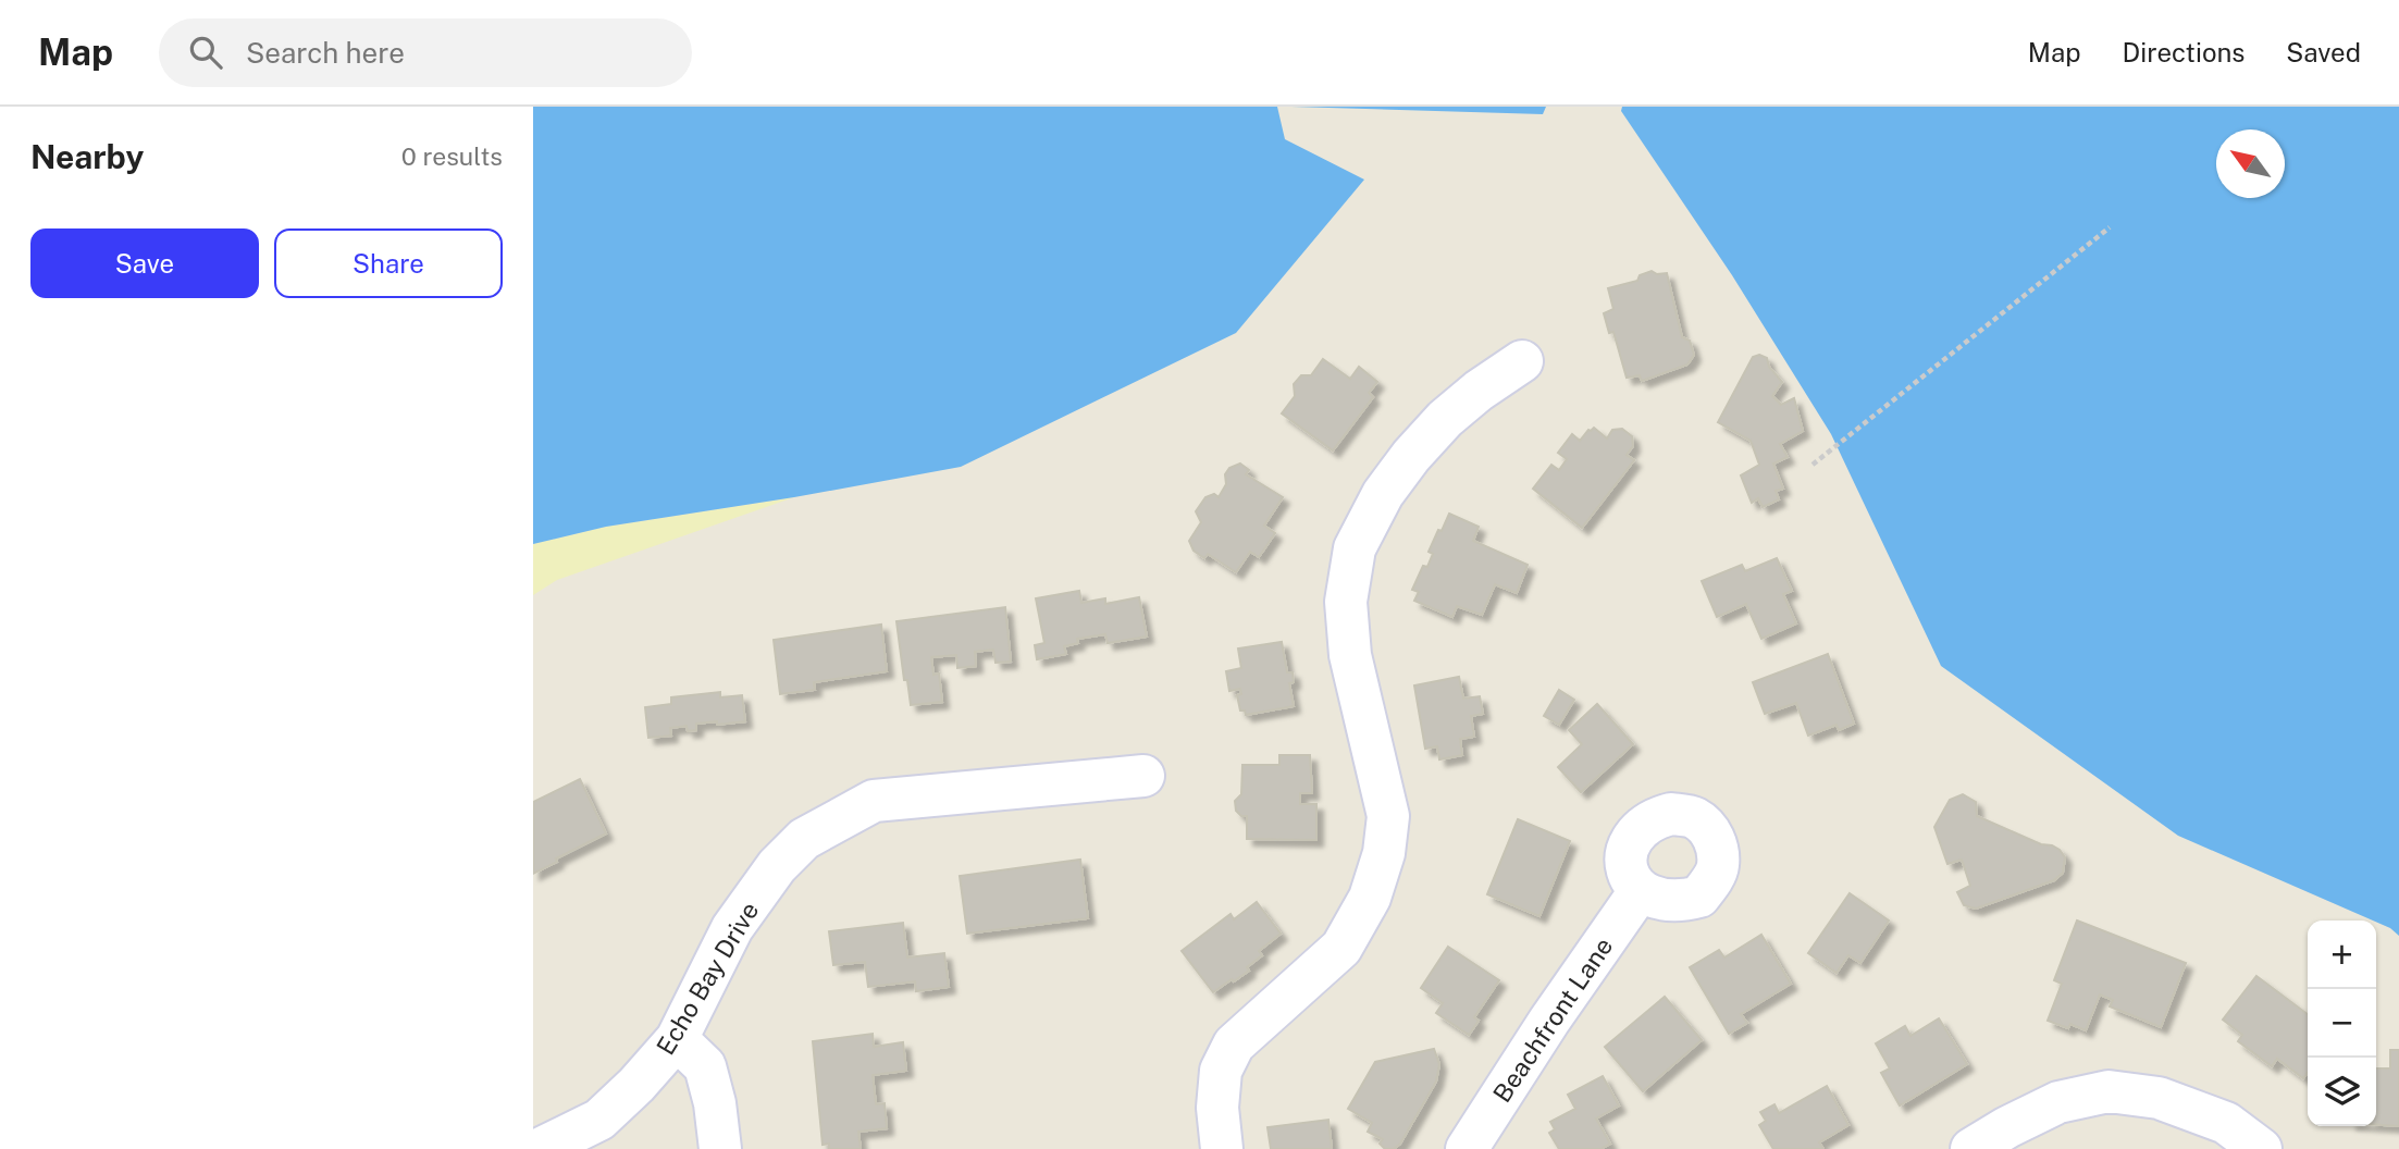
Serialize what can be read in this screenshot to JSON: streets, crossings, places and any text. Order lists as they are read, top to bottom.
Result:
{
  "streets": {
    "street": ["Echo Bay Drive", "Beachfront Lane"]
  },
  "north": "top left",
  "page": {
    "header": "Map",
    "search": "Search here",
    "nav": ["Map", "Directions", "Saved"],
    "heading": ["Nearby", "0 results"],
    "buttons": ["Save", "Share"],
    "map_buttons": ["+", "−"]
  }
}
